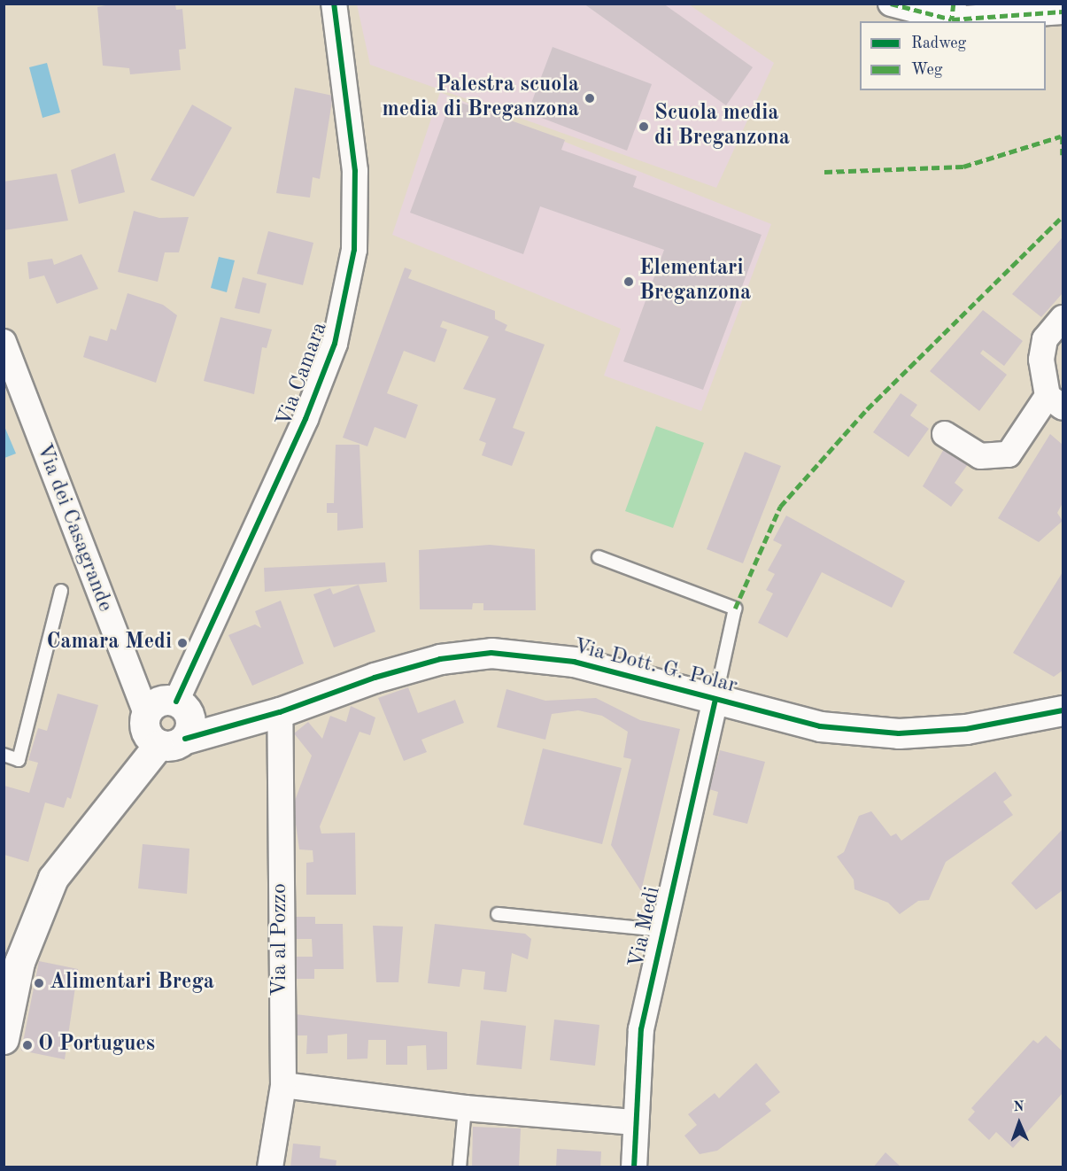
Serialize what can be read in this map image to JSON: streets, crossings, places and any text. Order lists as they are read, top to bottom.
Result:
{
  "streets": {
    "street": [
      "Via Camara",
      "Via dei Casagrande",
      "Via Dott. G. Polar",
      "Via Medi",
      "Via al Pozzo"
    ]
  },
  "crossings": [
    ["Via Camara", "Via dei Casagrande"],
    ["Via Camara", "Via Dott. G. Polar"],
    ["Via dei Casagrande", "Via Dott. G. Polar"],
    ["Via Dott. G. Polar", "Via Medi"],
    ["Via Dott. G. Polar", "Via al Pozzo"]
  ],
  "places": [
    "Palestra scuola media di Breganzona",
    "Scuola media di Breganzona",
    "Elementari Breganzona",
    "Camara Medi",
    "Alimentari Brega",
    "O Portugues"
  ],
  "legend": ["Radweg", "Weg"],
  "north": "top"
}
